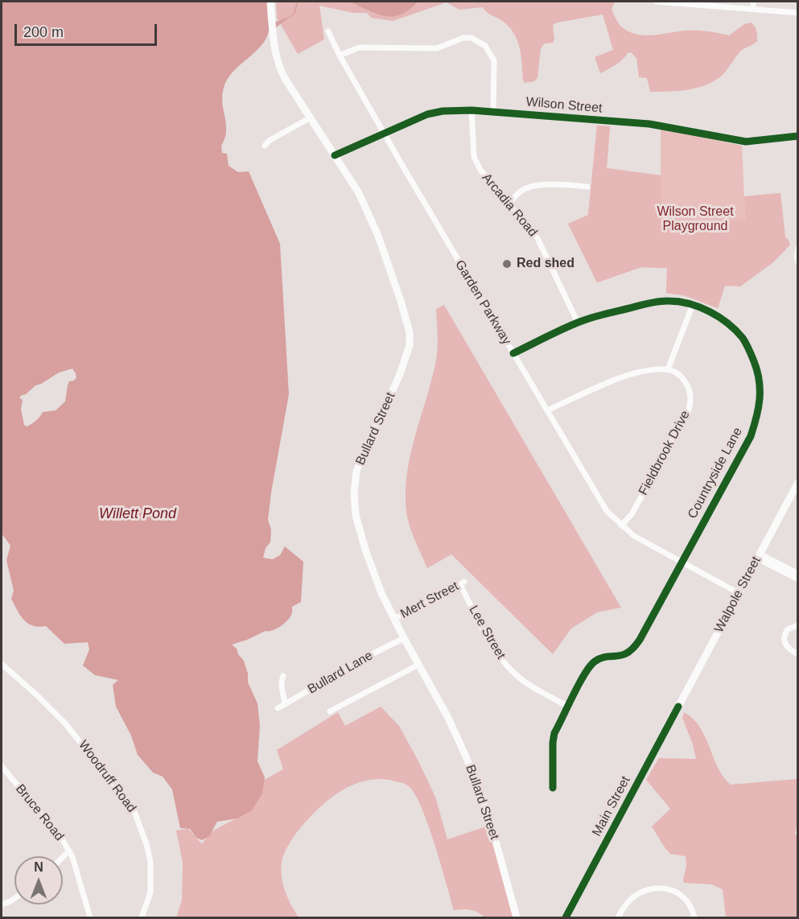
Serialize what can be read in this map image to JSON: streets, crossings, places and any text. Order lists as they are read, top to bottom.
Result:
{
  "streets": {
    "main road": ["Bullard Street", "Walpole Street", "Main Street"],
    "street": [
      "Wilson Street",
      "Arcadia Road",
      "Garden Parkway",
      "Fieldbrook Drive",
      "Countryside Lane",
      "Mert Street",
      "Lee Street",
      "Bullard Lane",
      "Woodruff Road",
      "Bruce Road"
    ]
  },
  "crossings": [
    ["Wilson Street", "Arcadia Road"],
    ["Wilson Street", "Garden Parkway"],
    ["Wilson Street", "Bullard Street"],
    ["Arcadia Road", "Countryside Lane"],
    ["Garden Parkway", "Fieldbrook Drive"],
    ["Garden Parkway", "Countryside Lane"],
    ["Garden Parkway", "Walpole Street"],
    ["Bullard Street", "Mert Street"],
    ["Bullard Street", "Bullard Lane"],
    ["Countryside Lane", "Lee Street"],
    ["Walpole Street", "Main Street"],
    ["Mert Street", "Lee Street"]
  ],
  "water": ["Willett Pond"],
  "parks": ["Wilson Street Playground"],
  "places": ["Red shed"],
  "scale_bar": "200 m",
  "north": "top"
}
